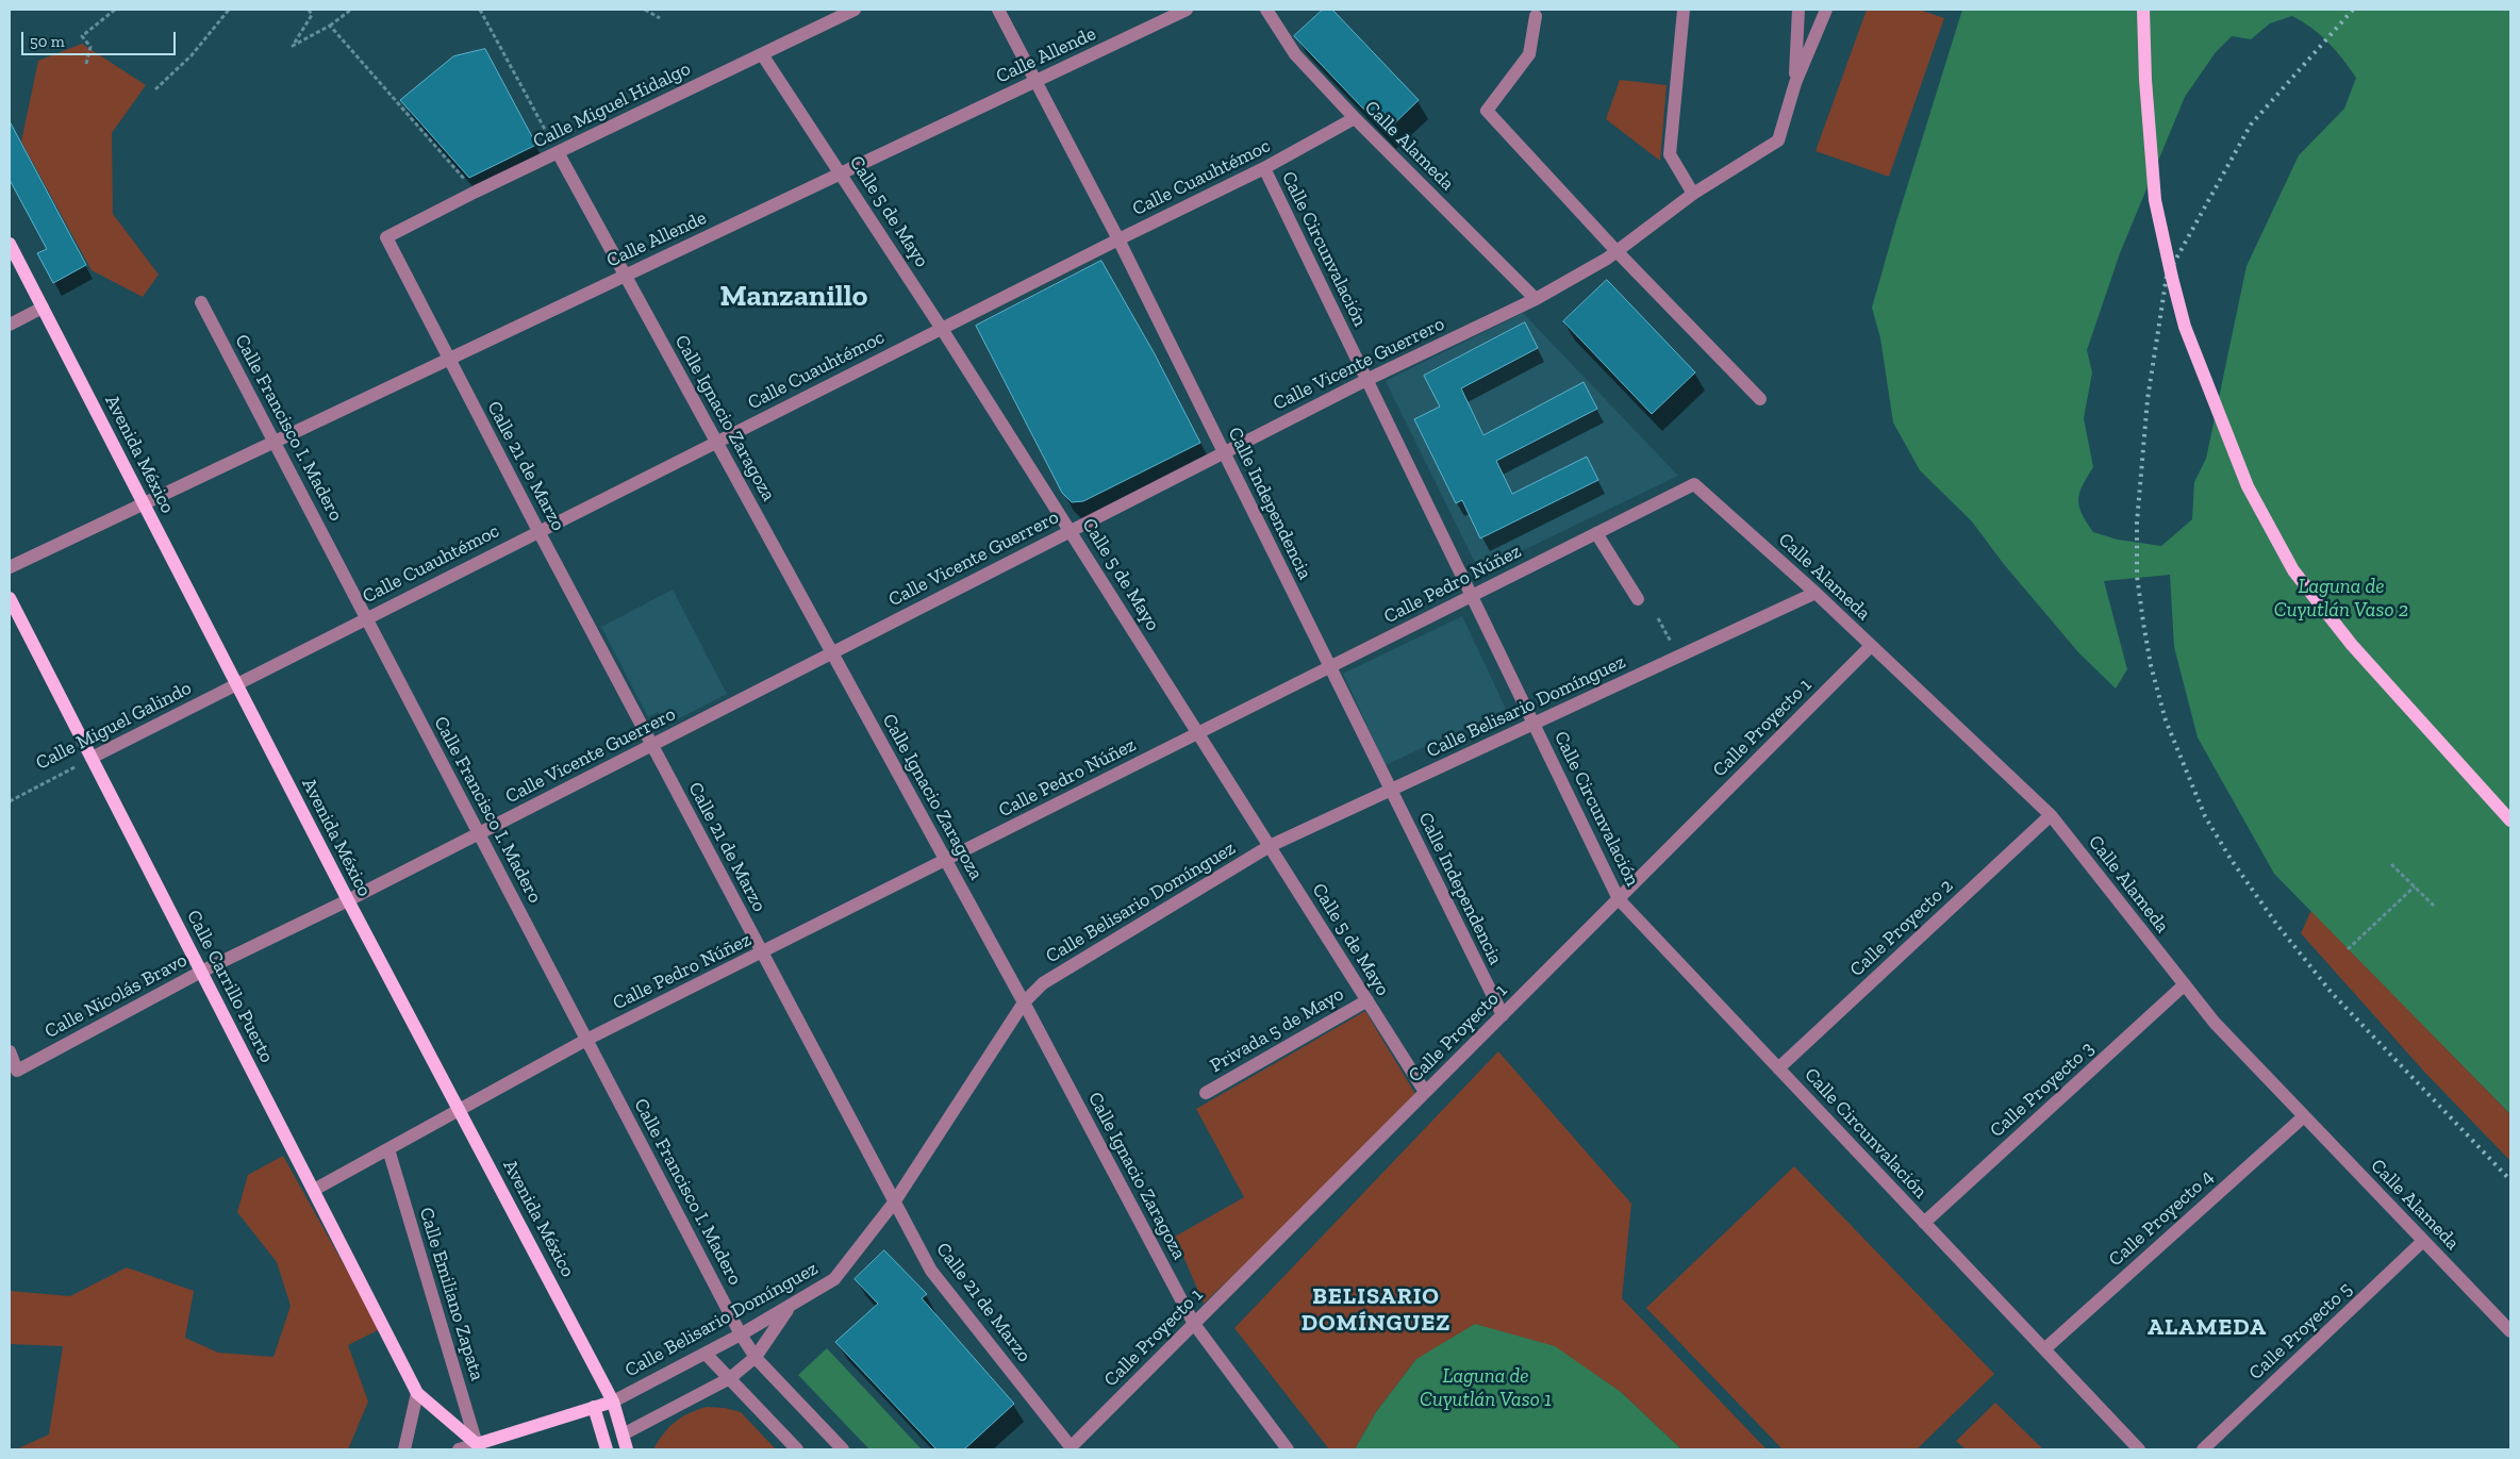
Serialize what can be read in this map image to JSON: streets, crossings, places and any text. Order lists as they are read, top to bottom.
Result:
{
  "streets": {
    "main road": ["Avenida México", "Calle Carrillo Puerto"],
    "street": [
      "Calle Allende",
      "Calle Miguel Hidalgo",
      "Calle Alameda",
      "Calle Cuauhtémoc",
      "Calle 5 de Mayo",
      "Calle Circunvalación",
      "Calle Vicente Guerrero",
      "Calle Ignacio Zaragoza",
      "Calle Francisco I. Madero",
      "Calle 21 de Marzo",
      "Calle Independencia",
      "Calle Pedro Núñez",
      "Calle Belisario Domínguez",
      "Calle Miguel Galindo",
      "Calle Proyecto 1",
      "Calle Proyecto 2",
      "Calle Nicolás Bravo",
      "Privada 5 de Mayo",
      "Calle Proyecto 3",
      "Calle Proyecto 4",
      "Calle Emiliano Zapata",
      "Calle Proyecto 5"
    ]
  },
  "crossings": [
    ["Calle Allende", "Calle 5 de Mayo"],
    ["Calle Allende", "Calle Ignacio Zaragoza"],
    ["Calle Allende", "Calle Francisco I. Madero"],
    ["Calle Allende", "Avenida México"],
    ["Calle Allende", "Calle 21 de Marzo"],
    ["Calle Allende", "Calle Independencia"],
    ["Calle Miguel Hidalgo", "Calle 5 de Mayo"],
    ["Calle Miguel Hidalgo", "Calle Ignacio Zaragoza"],
    ["Calle Miguel Hidalgo", "Calle 21 de Marzo"],
    ["Calle Alameda", "Calle Cuauhtémoc"],
    ["Calle Alameda", "Calle Vicente Guerrero"],
    ["Calle Alameda", "Calle Pedro Núñez"],
    ["Calle Alameda", "Calle Belisario Domínguez"],
    ["Calle Alameda", "Calle Proyecto 1"],
    ["Calle Alameda", "Calle Proyecto 2"],
    ["Calle Alameda", "Calle Proyecto 3"],
    ["Calle Alameda", "Calle Proyecto 4"],
    ["Calle Alameda", "Calle Proyecto 5"],
    ["Calle Cuauhtémoc", "Calle 5 de Mayo"],
    ["Calle Cuauhtémoc", "Calle Circunvalación"],
    ["Calle Cuauhtémoc", "Calle Ignacio Zaragoza"],
    ["Calle Cuauhtémoc", "Calle Francisco I. Madero"],
    ["Calle Cuauhtémoc", "Avenida México"],
    ["Calle Cuauhtémoc", "Calle 21 de Marzo"],
    ["Calle Cuauhtémoc", "Calle Independencia"],
    ["Calle Cuauhtémoc", "Calle Miguel Galindo"],
    ["Calle 5 de Mayo", "Calle Vicente Guerrero"],
    ["Calle 5 de Mayo", "Calle Pedro Núñez"],
    ["Calle 5 de Mayo", "Calle Belisario Domínguez"],
    ["Calle 5 de Mayo", "Calle Proyecto 1"],
    ["Calle 5 de Mayo", "Privada 5 de Mayo"],
    ["Calle Circunvalación", "Calle Vicente Guerrero"],
    ["Calle Circunvalación", "Calle Pedro Núñez"],
    ["Calle Circunvalación", "Calle Belisario Domínguez"],
    ["Calle Circunvalación", "Calle Proyecto 1"],
    ["Calle Circunvalación", "Calle Proyecto 2"],
    ["Calle Circunvalación", "Calle Proyecto 3"],
    ["Calle Circunvalación", "Calle Proyecto 4"],
    ["Calle Vicente Guerrero", "Calle Ignacio Zaragoza"],
    ["Calle Vicente Guerrero", "Calle Francisco I. Madero"],
    ["Calle Vicente Guerrero", "Avenida México"],
    ["Calle Vicente Guerrero", "Calle 21 de Marzo"],
    ["Calle Vicente Guerrero", "Calle Independencia"],
    ["Calle Vicente Guerrero", "Calle Nicolás Bravo"],
    ["Calle Ignacio Zaragoza", "Calle Pedro Núñez"],
    ["Calle Ignacio Zaragoza", "Calle Belisario Domínguez"],
    ["Calle Ignacio Zaragoza", "Calle Proyecto 1"],
    ["Calle Francisco I. Madero", "Calle Pedro Núñez"],
    ["Calle Francisco I. Madero", "Calle Belisario Domínguez"],
    ["Avenida México", "Calle Pedro Núñez"],
    ["Avenida México", "Calle Belisario Domínguez"],
    ["Avenida México", "Calle Miguel Galindo"],
    ["Avenida México", "Calle Nicolás Bravo"],
    ["Calle 21 de Marzo", "Calle Pedro Núñez"],
    ["Calle 21 de Marzo", "Calle Belisario Domínguez"],
    ["Calle 21 de Marzo", "Calle Proyecto 1"],
    ["Calle Independencia", "Calle Pedro Núñez"],
    ["Calle Independencia", "Calle Belisario Domínguez"],
    ["Calle Independencia", "Calle Proyecto 1"],
    ["Calle Pedro Núñez", "Calle Carrillo Puerto"],
    ["Calle Pedro Núñez", "Calle Emiliano Zapata"],
    ["Calle Miguel Galindo", "Calle Carrillo Puerto"],
    ["Calle Carrillo Puerto", "Calle Nicolás Bravo"],
    ["Calle Carrillo Puerto", "Calle Emiliano Zapata"]
  ],
  "districts": ["Manzanillo", "BELISARIO DOMÍNGUEZ", "ALAMEDA"],
  "water": ["Laguna de Cuyutlán Vaso 2", "Laguna de Cuyutlán Vaso 1"],
  "scale_bar": "50 m"
}
